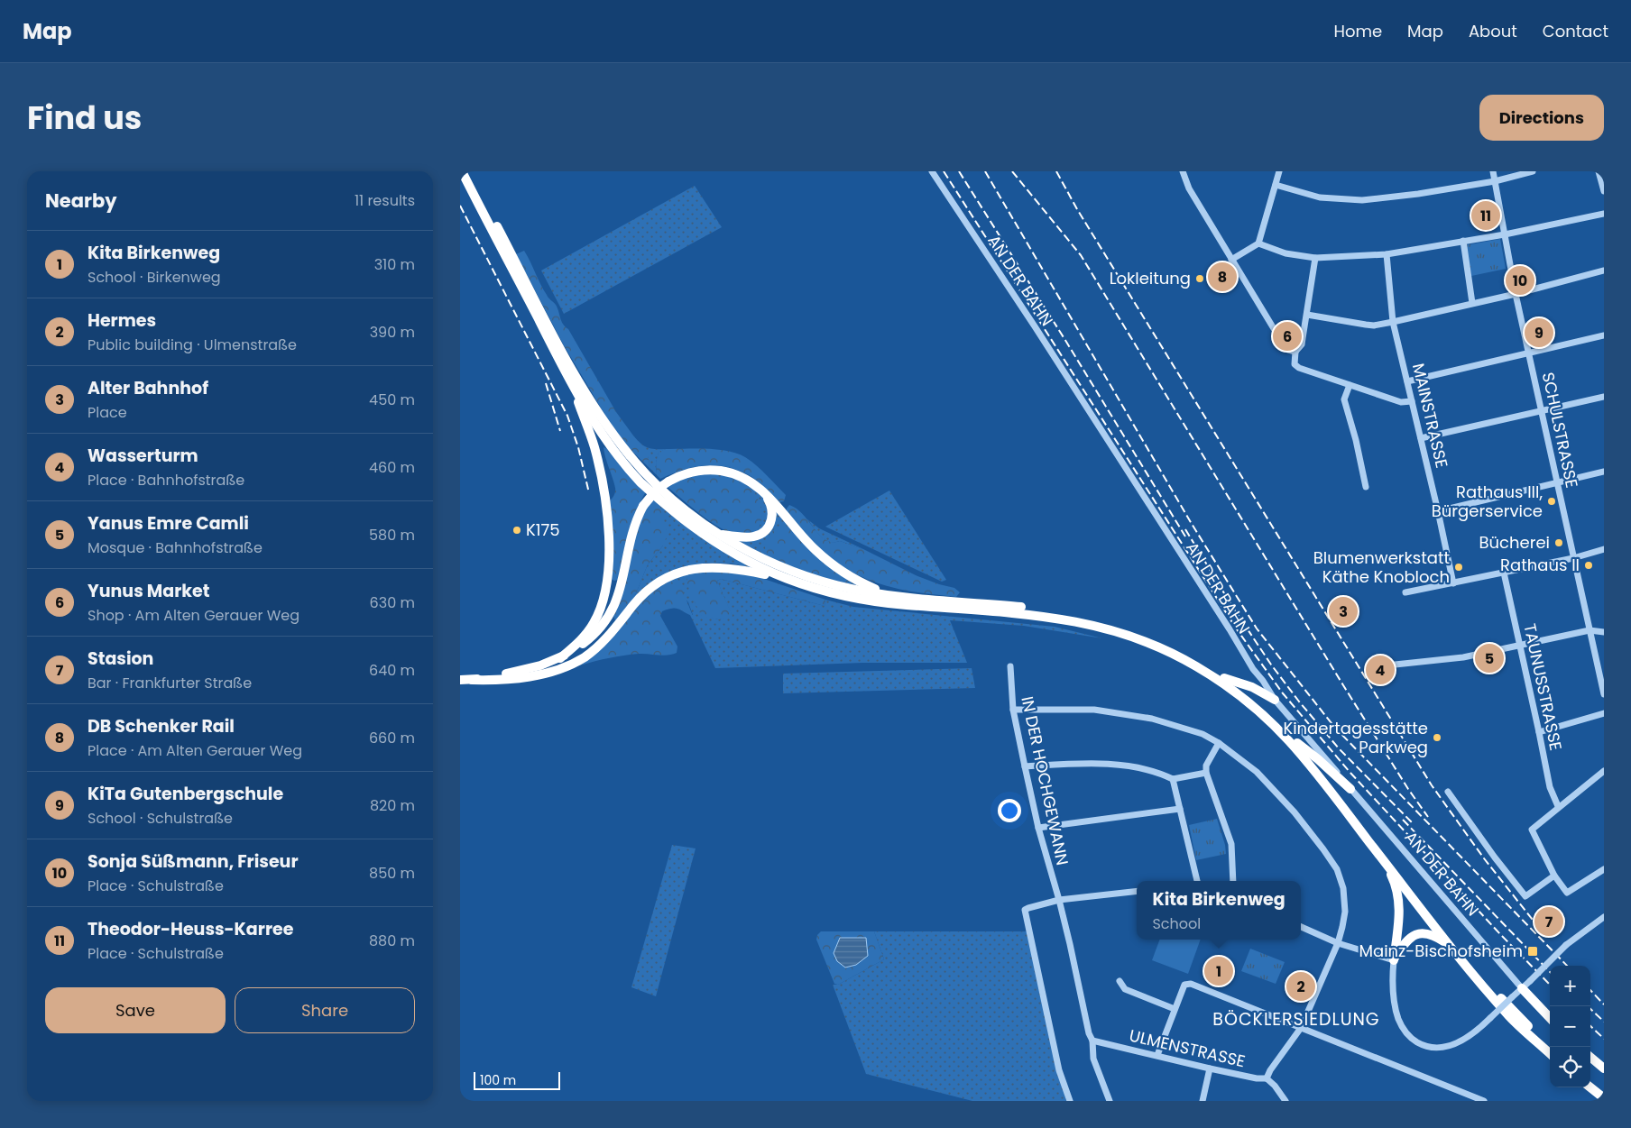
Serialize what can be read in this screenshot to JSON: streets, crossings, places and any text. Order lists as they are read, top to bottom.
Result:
{
  "streets": {
    "street": [
      "AN DER BAHN",
      "MAINSTRASSE",
      "SCHULSTRASSE",
      "TAUNUSSTRASSE",
      "IN DER HOCHGEWANN",
      "ULMENSTRASSE"
    ]
  },
  "districts": ["BÖCKLERSIEDLUNG"],
  "places": {
    "other": [
      "Lokleitung",
      "Rathaus III, Bürgerservice",
      "K175",
      "Bücherei",
      "Rathaus II",
      "Blumenwerkstatt Käthe Knobloch",
      "Kindertagesstätte Parkweg"
    ],
    "transit": ["Mainz-Bischofsheim"]
  },
  "scale_bar": "100 m",
  "page": {
    "header": "Map",
    "nav": [
      "Home",
      "Map",
      "About",
      "Contact"
    ],
    "title": "Find us",
    "buttons": [
      "Directions",
      ["Save", "Share"]
    ],
    "heading": ["Nearby", "11 results"],
    "pins": [
      "11",
      "8",
      "10",
      "9",
      "6",
      "3",
      "5",
      "4",
      "7",
      "1",
      "2"
    ],
    "list": [
      {
        "mark": "1",
        "name": "Kita Birkenweg",
        "note": "School · Birkenweg",
        "value": "310 m"
      },
      {
        "mark": "2",
        "name": "Hermes",
        "note": "Public building · Ulmenstraße",
        "value": "390 m"
      },
      {
        "mark": "3",
        "name": "Alter Bahnhof",
        "note": "Place",
        "value": "450 m"
      },
      {
        "mark": "4",
        "name": "Wasserturm",
        "note": "Place · Bahnhofstraße",
        "value": "460 m"
      },
      {
        "mark": "5",
        "name": "Yanus Emre Camli",
        "note": "Mosque · Bahnhofstraße",
        "value": "580 m"
      },
      {
        "mark": "6",
        "name": "Yunus Market",
        "note": "Shop · Am Alten Gerauer Weg",
        "value": "630 m"
      },
      {
        "mark": "7",
        "name": "Stasion",
        "note": "Bar · Frankfurter Straße",
        "value": "640 m"
      },
      {
        "mark": "8",
        "name": "DB Schenker Rail",
        "note": "Place · Am Alten Gerauer Weg",
        "value": "660 m"
      },
      {
        "mark": "9",
        "name": "KiTa Gutenbergschule",
        "note": "School · Schulstraße",
        "value": "820 m"
      },
      {
        "mark": "10",
        "name": "Sonja Süßmann, Friseur",
        "note": "Place · Schulstraße",
        "value": "850 m"
      },
      {
        "mark": "11",
        "name": "Theodor-Heuss-Karree",
        "note": "Place · Schulstraße",
        "value": "880 m"
      }
    ],
    "popup": ["Kita Birkenweg", "School"],
    "map_buttons": ["+", "−"],
    "scale": "100 m"
  }
}
